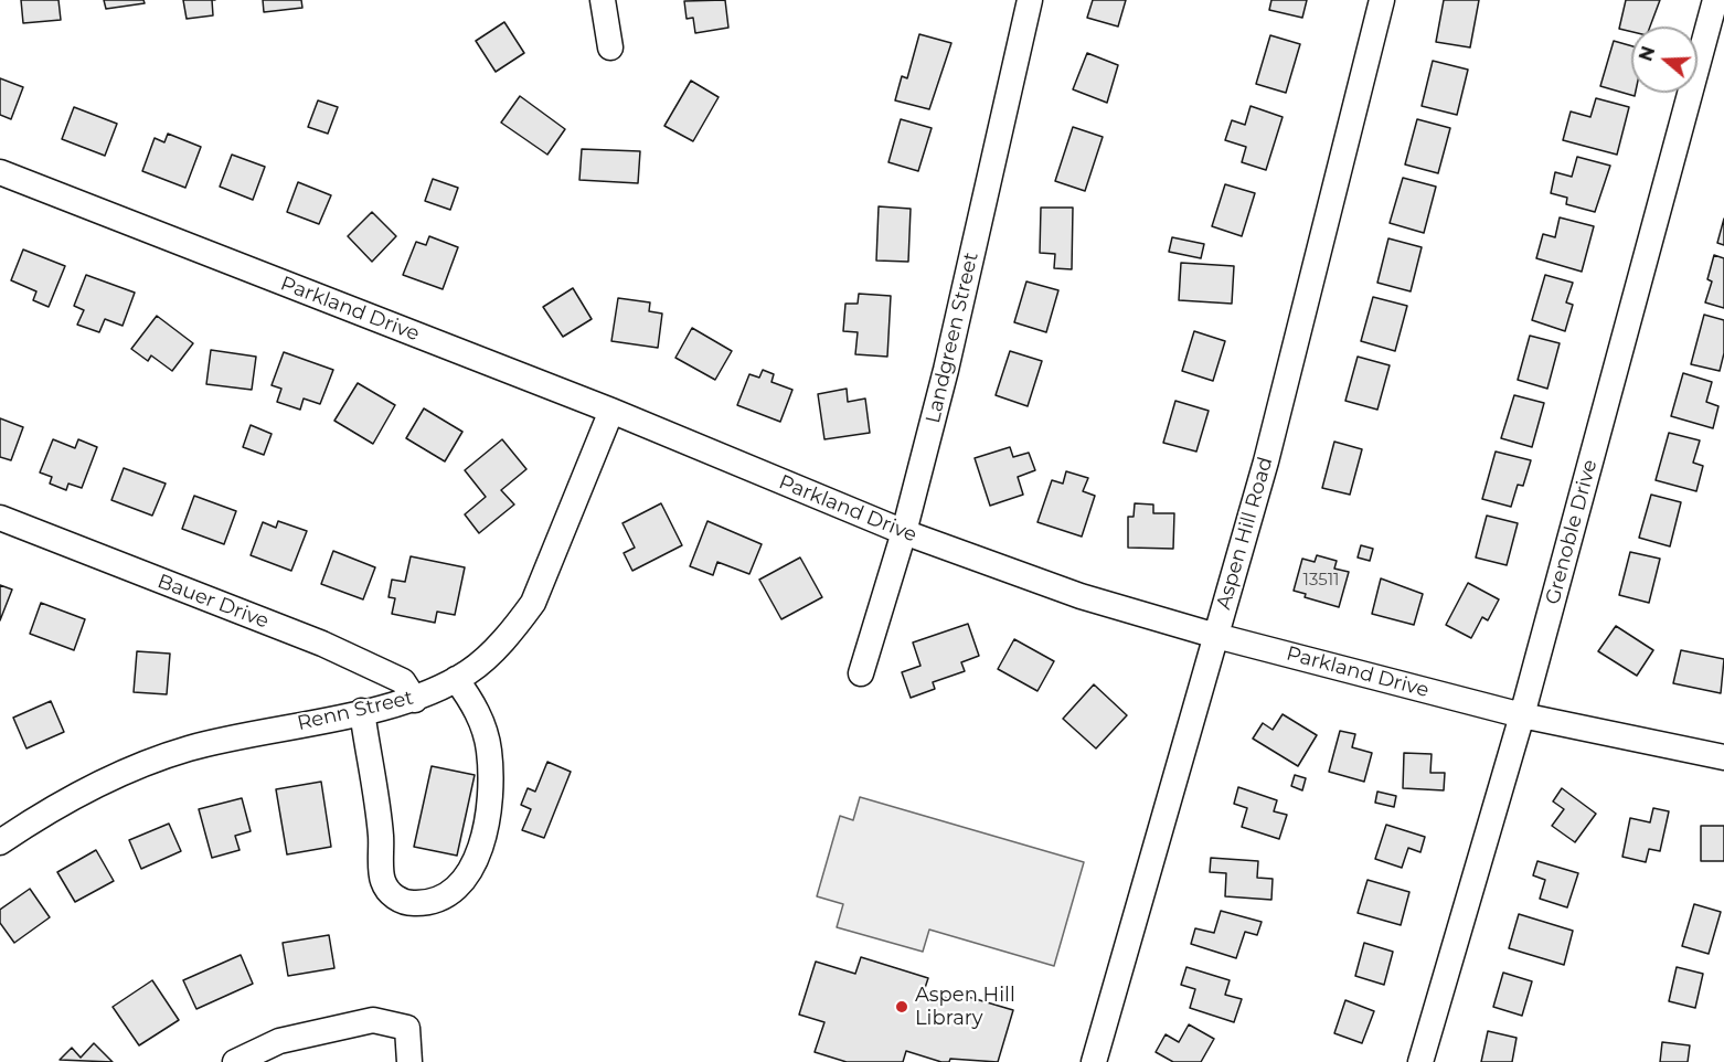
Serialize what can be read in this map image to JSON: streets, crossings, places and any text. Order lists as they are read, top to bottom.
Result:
{
  "streets": {
    "street": [
      "Parkland Drive",
      "Landgreen Street",
      "Grenoble Drive",
      "Aspen Hill Road",
      "Bauer Drive",
      "Renn Street"
    ]
  },
  "crossings": [
    ["Parkland Drive", "Landgreen Street"],
    ["Parkland Drive", "Grenoble Drive"],
    ["Parkland Drive", "Aspen Hill Road"],
    ["Parkland Drive", "Renn Street"],
    ["Bauer Drive", "Renn Street"]
  ],
  "places": ["Aspen Hill Library"],
  "house_numbers": ["13511"],
  "north": "left"
}
